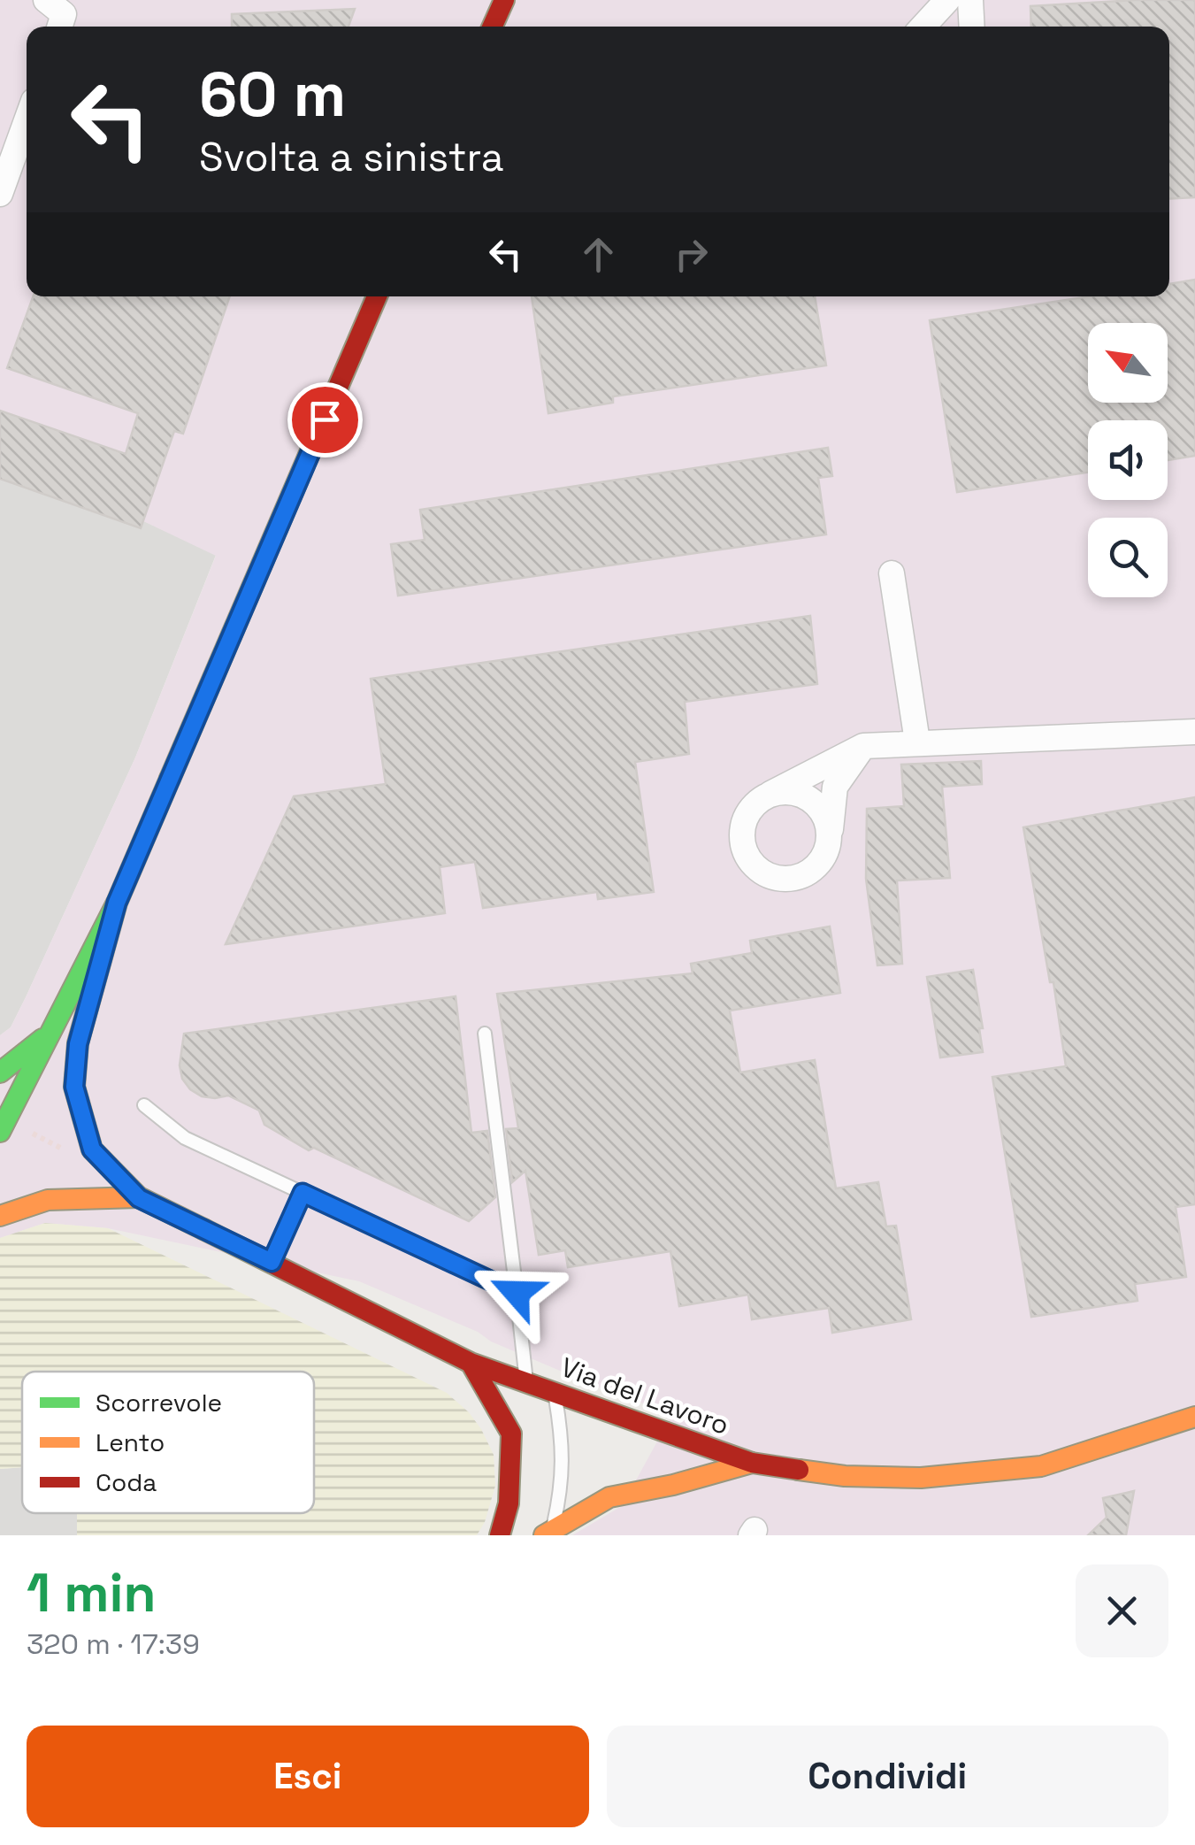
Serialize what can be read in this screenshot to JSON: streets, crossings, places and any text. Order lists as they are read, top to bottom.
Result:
{
  "streets": {
    "main road": ["Via del Lavoro"]
  },
  "legend": ["Scorrevole", "Lento", "Coda"],
  "north": "top left",
  "page": {
    "turn": ["60 m", "Svolta a sinistra"],
    "heading": ["1 min", "320 m · 17:39"],
    "buttons": ["Esci", "Condividi"]
  }
}
